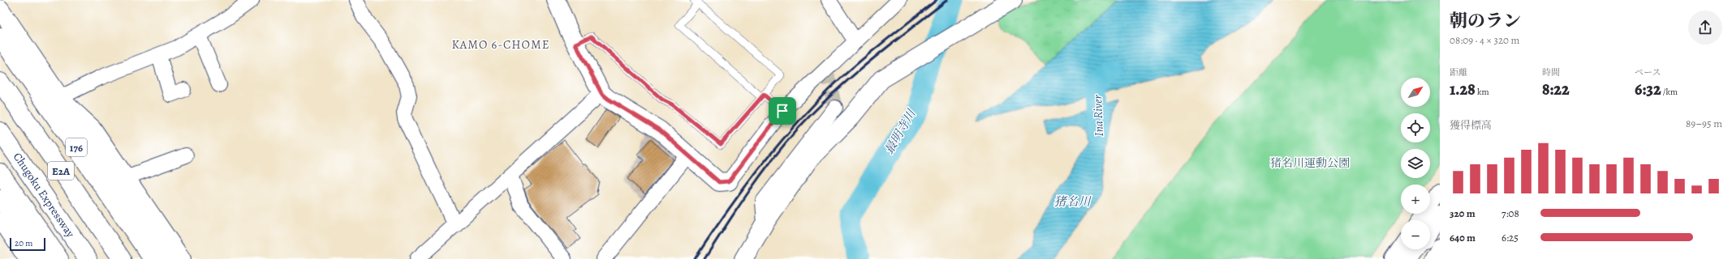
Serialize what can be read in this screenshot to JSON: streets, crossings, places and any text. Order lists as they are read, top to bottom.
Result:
{
  "streets": {
    "main road": ["176", "E2A", "Chugoku Expressway"]
  },
  "districts": ["KAMO 6-CHOME"],
  "water": ["Ina River", "最明寺川", "猪名川"],
  "parks": ["猪名川運動公園"],
  "scale_bar": "20 m",
  "north": "top right",
  "page": {
    "heading": ["朝のラン", "08:09 · 4 × 320 m"],
    "stats": [
      ["距離", "1.28 km"],
      ["時間", "8:22"],
      ["ペース", "6:32 /km"]
    ],
    "map_buttons": ["+", "−"],
    "chart": ["獲得標高", "89–95 m"],
    "list": [
      {
        "name": "320 m",
        "note": "7:08"
      },
      {
        "name": "640 m",
        "note": "6:25"
      }
    ],
    "scale": "20 m"
  }
}
